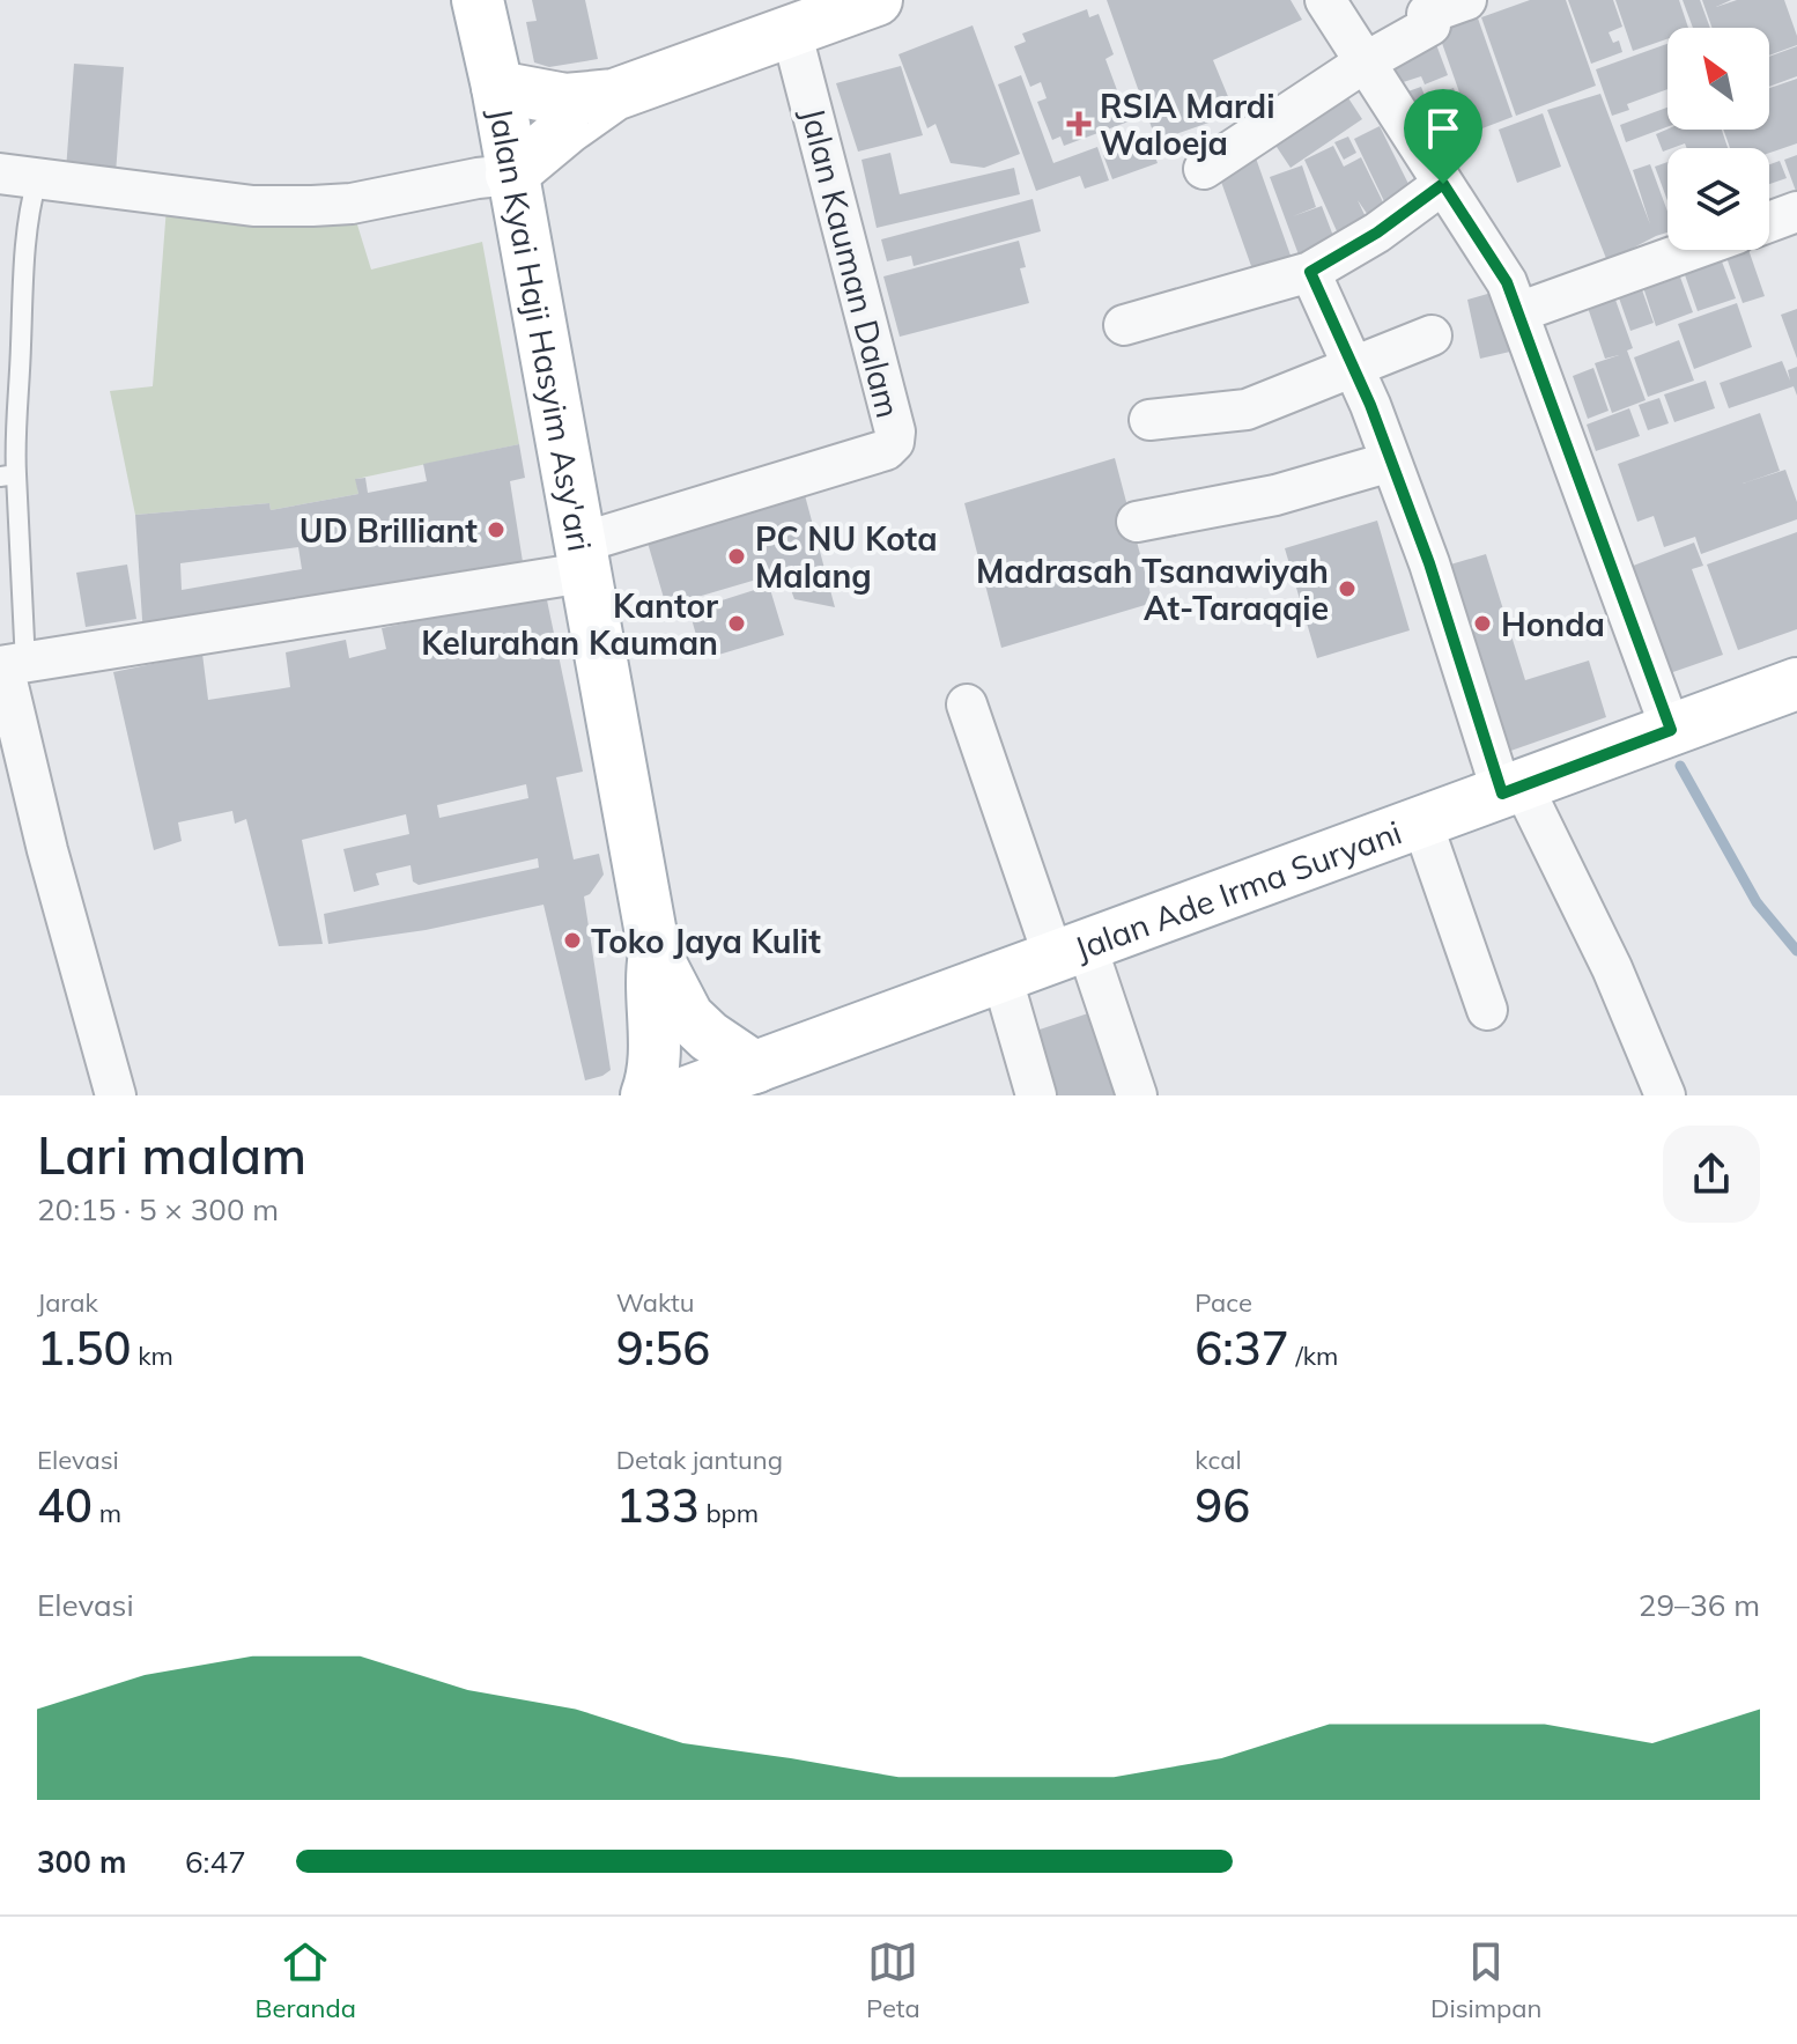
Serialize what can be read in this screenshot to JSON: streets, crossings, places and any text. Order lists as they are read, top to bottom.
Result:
{
  "streets": {
    "main road": ["Jalan Kyai Haji Hasyim Asy'ari", "Jalan Ade Irma Suryani"],
    "street": ["Jalan Kauman Dalam"]
  },
  "crossings": [
    ["Jalan Kauman Dalam", "Jalan Kyai Haji Hasyim Asy'ari"]
  ],
  "places": {
    "health": ["RSIA Mardi Waloeja"],
    "other": [
      "UD Brilliant",
      "PC NU Kota Malang",
      "Madrasah Tsanawiyah At-Taraqqie",
      "Kantor Kelurahan Kauman",
      "Honda",
      "Toko Jaya Kulit"
    ]
  },
  "north": "top left",
  "page": {
    "heading": ["Lari malam", "20:15 · 5 × 300 m"],
    "stats": [
      ["Jarak", "1.50 km"],
      ["Waktu", "9:56"],
      ["Pace", "6:37 /km"],
      ["Elevasi", "40 m"],
      ["Detak jantung", "133 bpm"],
      ["kcal", "96"]
    ],
    "chart": ["Elevasi", "29–36 m"],
    "list": [
      {
        "name": "300 m",
        "note": "6:47"
      }
    ],
    "tabs": ["Beranda", "Peta", "Disimpan"]
  }
}
